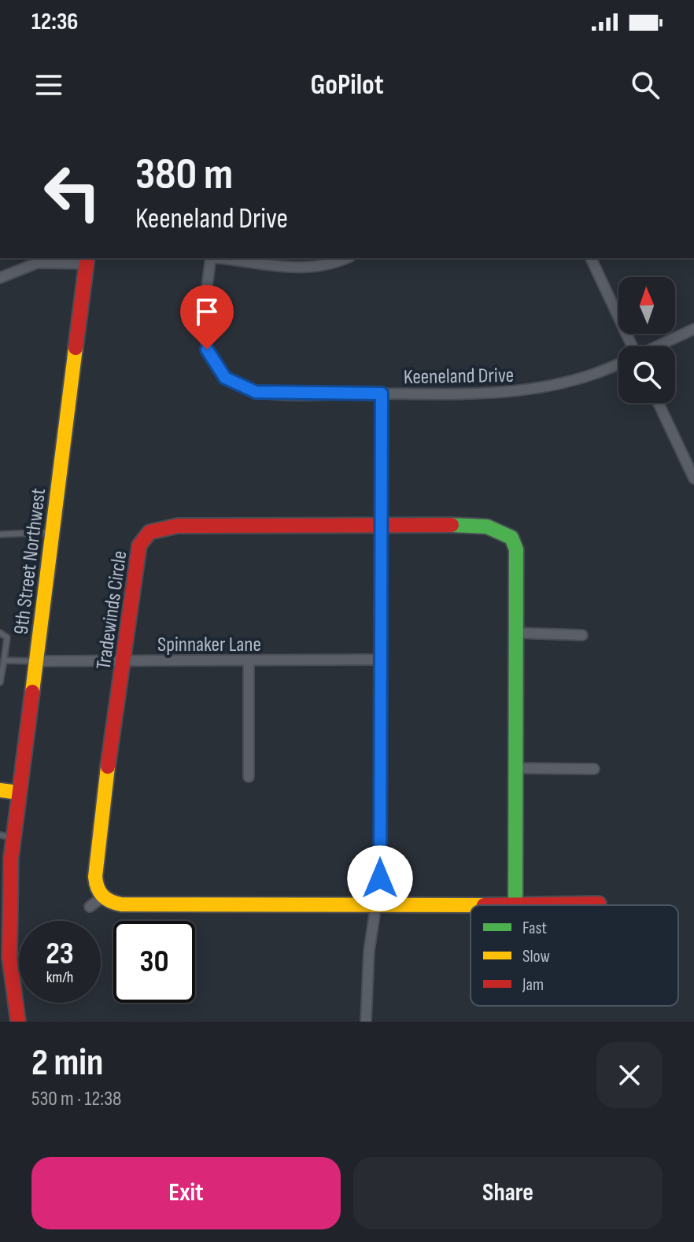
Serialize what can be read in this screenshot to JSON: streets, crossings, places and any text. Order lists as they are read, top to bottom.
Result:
{
  "streets": {
    "street": [
      "Keeneland Drive",
      "9th Street Northwest",
      "Tradewinds Circle",
      "Spinnaker Lane"
    ]
  },
  "crossings": [
    ["9th Street Northwest", "Spinnaker Lane"],
    ["Tradewinds Circle", "Spinnaker Lane"]
  ],
  "legend": ["Fast", "Slow", "Jam"],
  "north": "top",
  "page": {
    "status": "12:36",
    "header": "GoPilot",
    "turn": ["380 m", "Keeneland Drive"],
    "speed": "23 km/h",
    "limit": "30",
    "heading": ["2 min", "530 m · 12:38"],
    "buttons": ["Exit", "Share"]
  }
}
